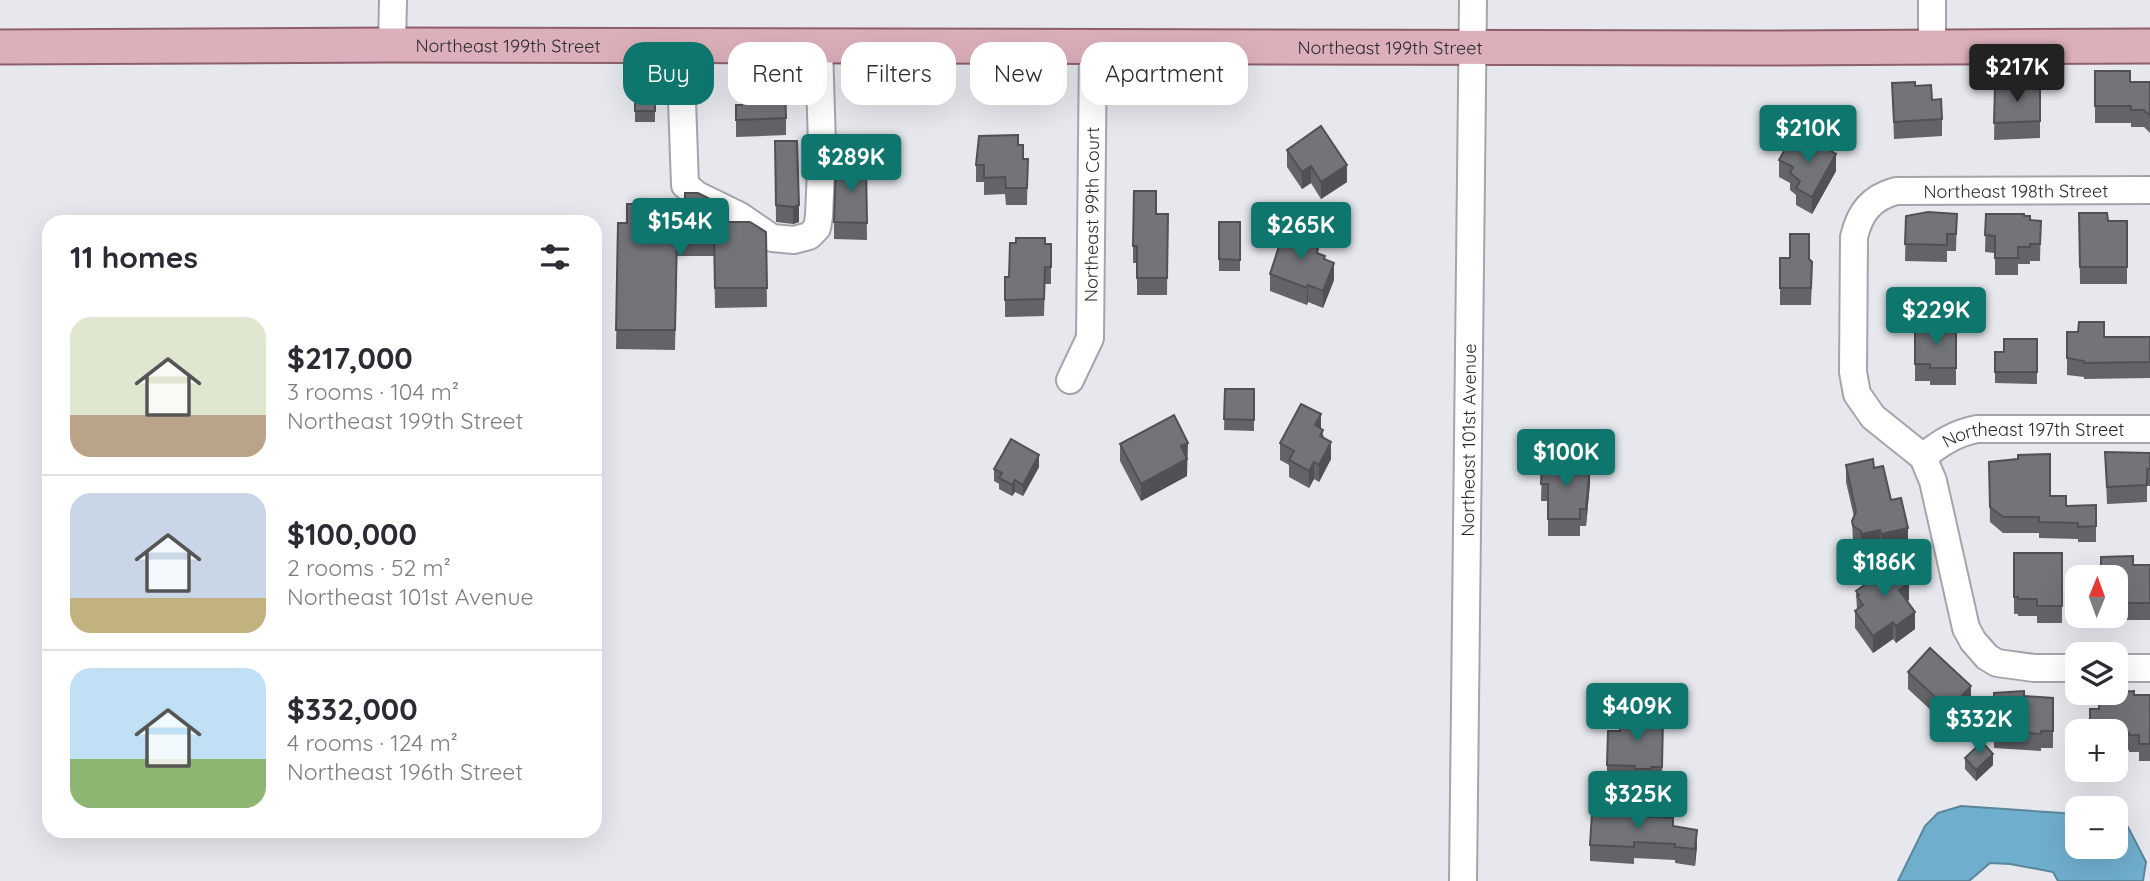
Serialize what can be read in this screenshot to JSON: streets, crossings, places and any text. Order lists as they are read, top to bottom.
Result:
{
  "streets": {
    "main road": ["Northeast 199th Street"],
    "street": [
      "Northeast 198th Street",
      "Northeast 99th Court",
      "Northeast 197th Street",
      "Northeast 101st Avenue"
    ]
  },
  "crossings": [
    ["Northeast 199th Street", "Northeast 101st Avenue"],
    ["Northeast 198th Street", "Northeast 197th Street"]
  ],
  "north": "top",
  "page": {
    "chip": [
      "Buy",
      "Rent",
      "Filters",
      "New",
      "Apartment"
    ],
    "price": [
      "$217K",
      "$210K",
      "$289K",
      "$154K",
      "$265K",
      "$229K",
      "$100K",
      "$186K",
      "$409K",
      "$332K",
      "$325K"
    ],
    "heading": "11 homes",
    "list": [
      {
        "name": "$217,000",
        "note": "3 rooms · 104 m² · Northeast 199th Street"
      },
      {
        "name": "$100,000",
        "note": "2 rooms · 52 m² · Northeast 101st Avenue"
      },
      {
        "name": "$332,000",
        "note": "4 rooms · 124 m² · Northeast 196th Street"
      }
    ],
    "map_buttons": ["+", "−"]
  }
}
